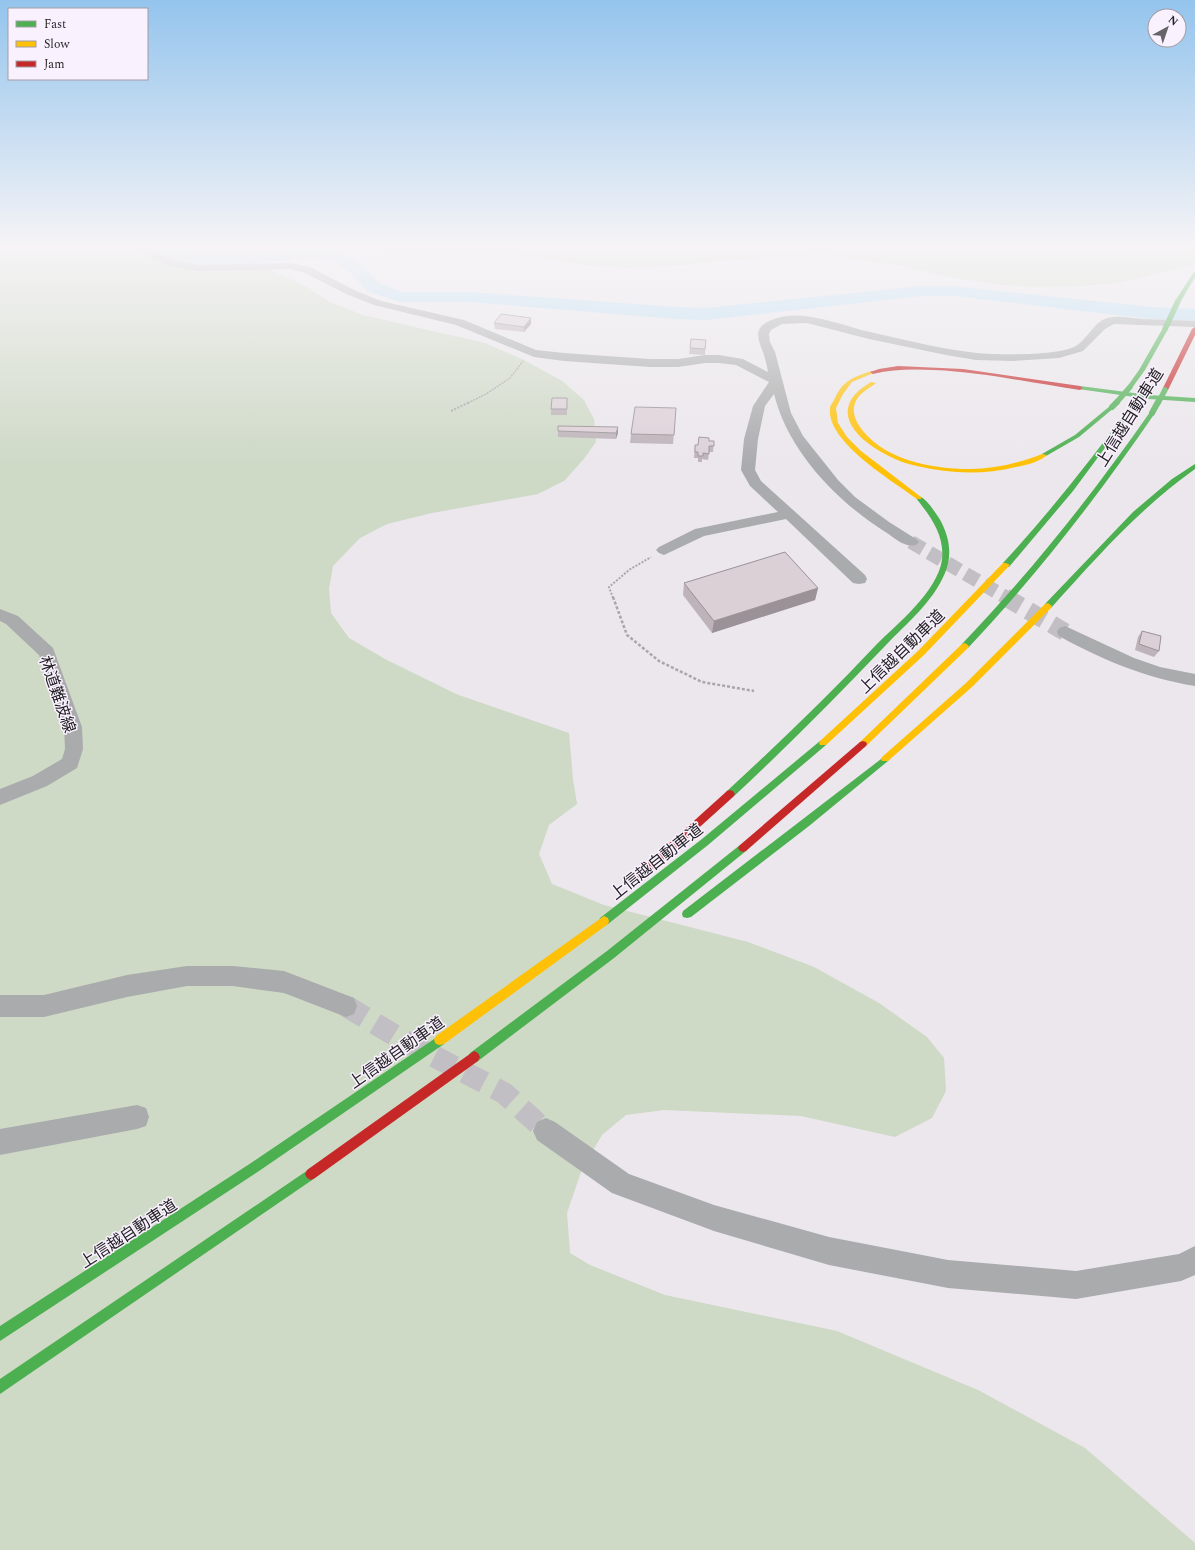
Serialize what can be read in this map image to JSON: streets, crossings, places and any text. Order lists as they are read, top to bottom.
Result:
{
  "streets": {
    "highway": ["上信越自動車道"],
    "street": ["林道難波線"]
  },
  "legend": ["Fast", "Slow", "Jam"],
  "north": "top right"
}
